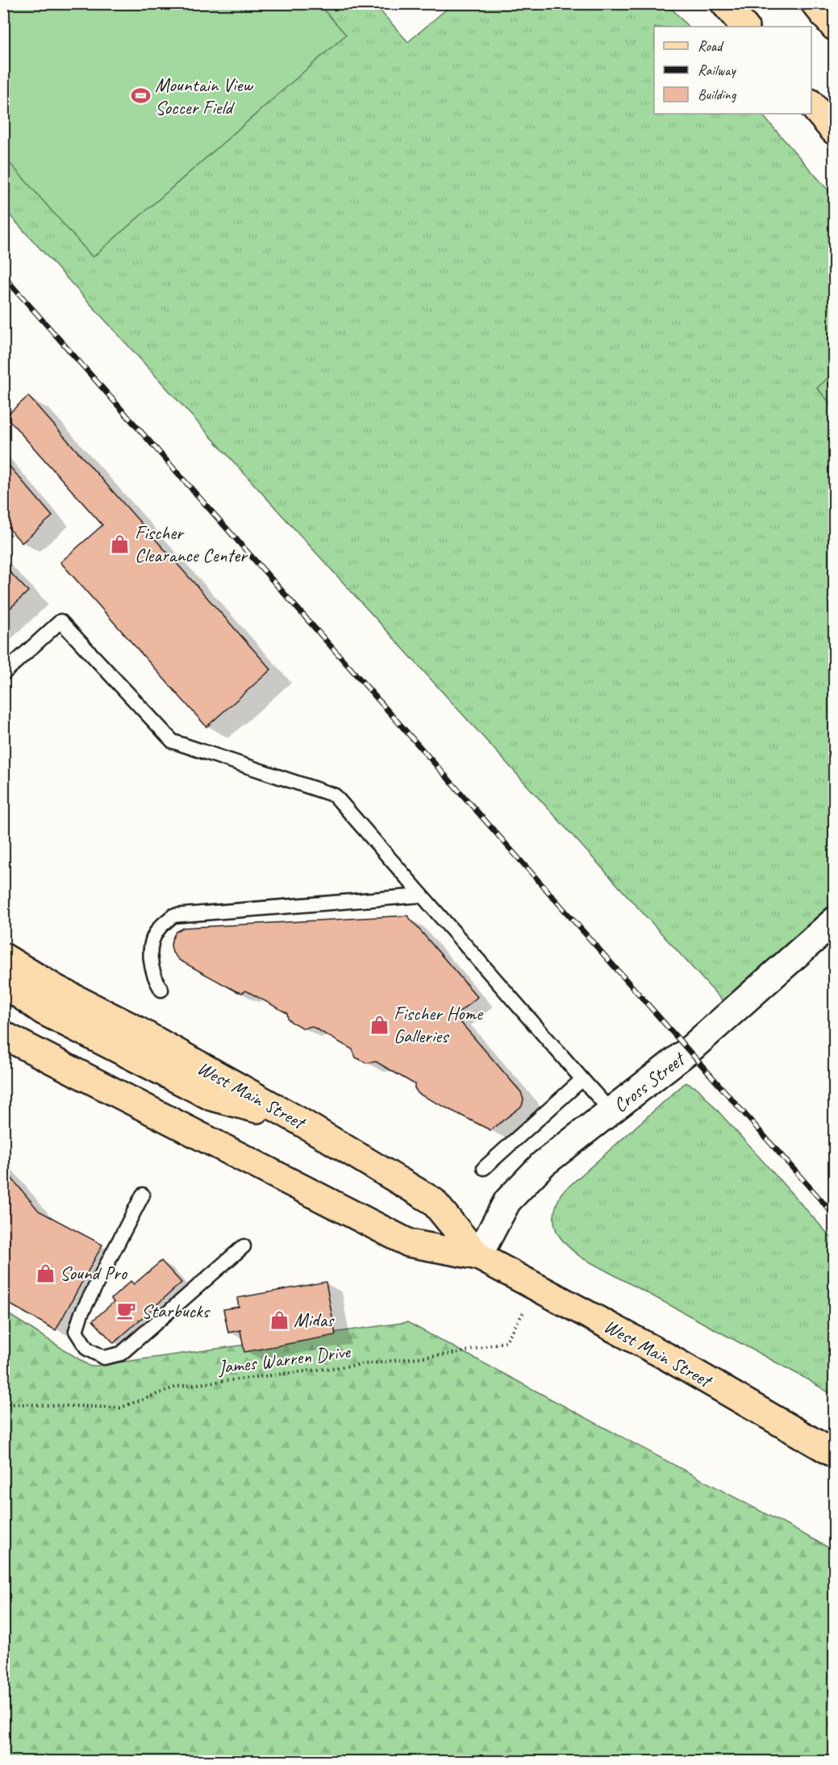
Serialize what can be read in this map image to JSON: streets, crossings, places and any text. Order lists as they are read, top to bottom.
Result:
{
  "streets": {
    "main road": ["West Main Street"],
    "street": ["Cross Street"],
    "path": ["James Warren Drive"]
  },
  "crossings": [
    ["Cross Street", "West Main Street"],
    ["West Main Street", "James Warren Drive"]
  ],
  "places": {
    "sports": ["Mountain View Soccer Field"],
    "shop": [
      "Fischer Clearance Center",
      "Fischer Home Galleries",
      "Sound Pro",
      "Midas"
    ],
    "cafe": ["Starbucks"]
  },
  "legend": ["Road", "Railway", "Building"]
}
